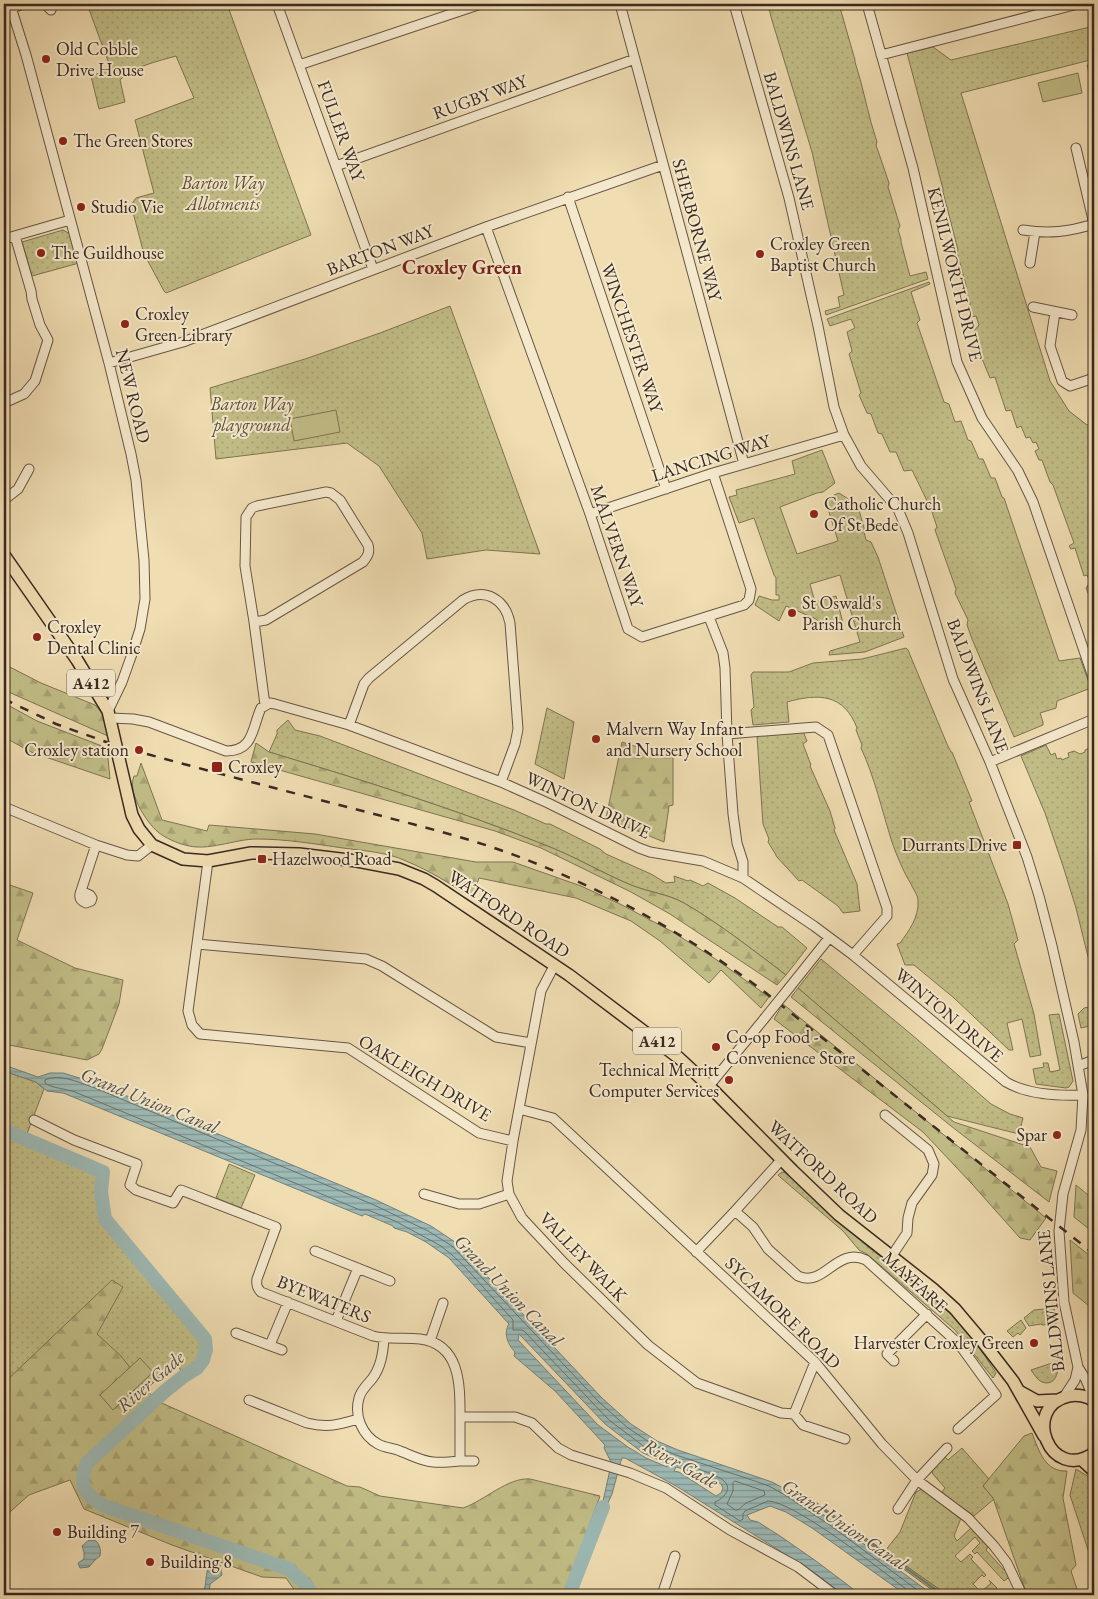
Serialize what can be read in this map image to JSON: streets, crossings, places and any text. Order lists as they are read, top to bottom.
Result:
{
  "streets": {
    "main road": ["A412", "WATFORD ROAD"],
    "street": [
      "RUGBY WAY",
      "FULLER WAY",
      "BALDWINS LANE",
      "SHERBORNE WAY",
      "BARTON WAY",
      "KENILWORTH DRIVE",
      "WINCHESTER WAY",
      "NEW ROAD",
      "LANCING WAY",
      "MALVERN WAY",
      "WINTON DRIVE",
      "OAKLEIGH DRIVE",
      "VALLEY WALK",
      "MAYFARE",
      "BYEWATERS",
      "SYCAMORE ROAD"
    ]
  },
  "crossings": [
    ["RUGBY WAY", "FULLER WAY"],
    ["RUGBY WAY", "SHERBORNE WAY"],
    ["FULLER WAY", "BARTON WAY"],
    ["BALDWINS LANE", "LANCING WAY"],
    ["BALDWINS LANE", "A412"],
    ["BALDWINS LANE", "WINTON DRIVE"],
    ["BALDWINS LANE", "WATFORD ROAD"],
    ["SHERBORNE WAY", "BARTON WAY"],
    ["SHERBORNE WAY", "LANCING WAY"],
    ["BARTON WAY", "WINCHESTER WAY"],
    ["BARTON WAY", "NEW ROAD"],
    ["BARTON WAY", "MALVERN WAY"],
    ["WINCHESTER WAY", "LANCING WAY"],
    ["NEW ROAD", "WATFORD ROAD"],
    ["LANCING WAY", "MALVERN WAY"],
    ["A412", "WATFORD ROAD"],
    ["WATFORD ROAD", "VALLEY WALK"],
    ["OAKLEIGH DRIVE", "VALLEY WALK"],
    ["VALLEY WALK", "SYCAMORE ROAD"]
  ],
  "districts": ["Croxley Green"],
  "water": ["Grand Union Canal", "River Gade"],
  "parks": ["Barton Way Allotments", "Barton Way playground"],
  "places": {
    "other": [
      "Old Cobble Drive House",
      "The Green Stores",
      "Studio Vie",
      "The Guildhouse",
      "Croxley Green Baptist Church",
      "Croxley Green Library",
      "Catholic Church Of St Bede",
      "St Oswald's Parish Church",
      "Croxley Dental Clinic",
      "Malvern Way Infant and Nursery School",
      "Croxley station",
      "Co-op Food - Convenience Store",
      "Technical Merritt Computer Services",
      "Spar",
      "Harvester Croxley Green",
      "Building 7",
      "Building 8"
    ],
    "transit": ["Croxley", "Durrants Drive", "Hazelwood Road"]
  }
}
